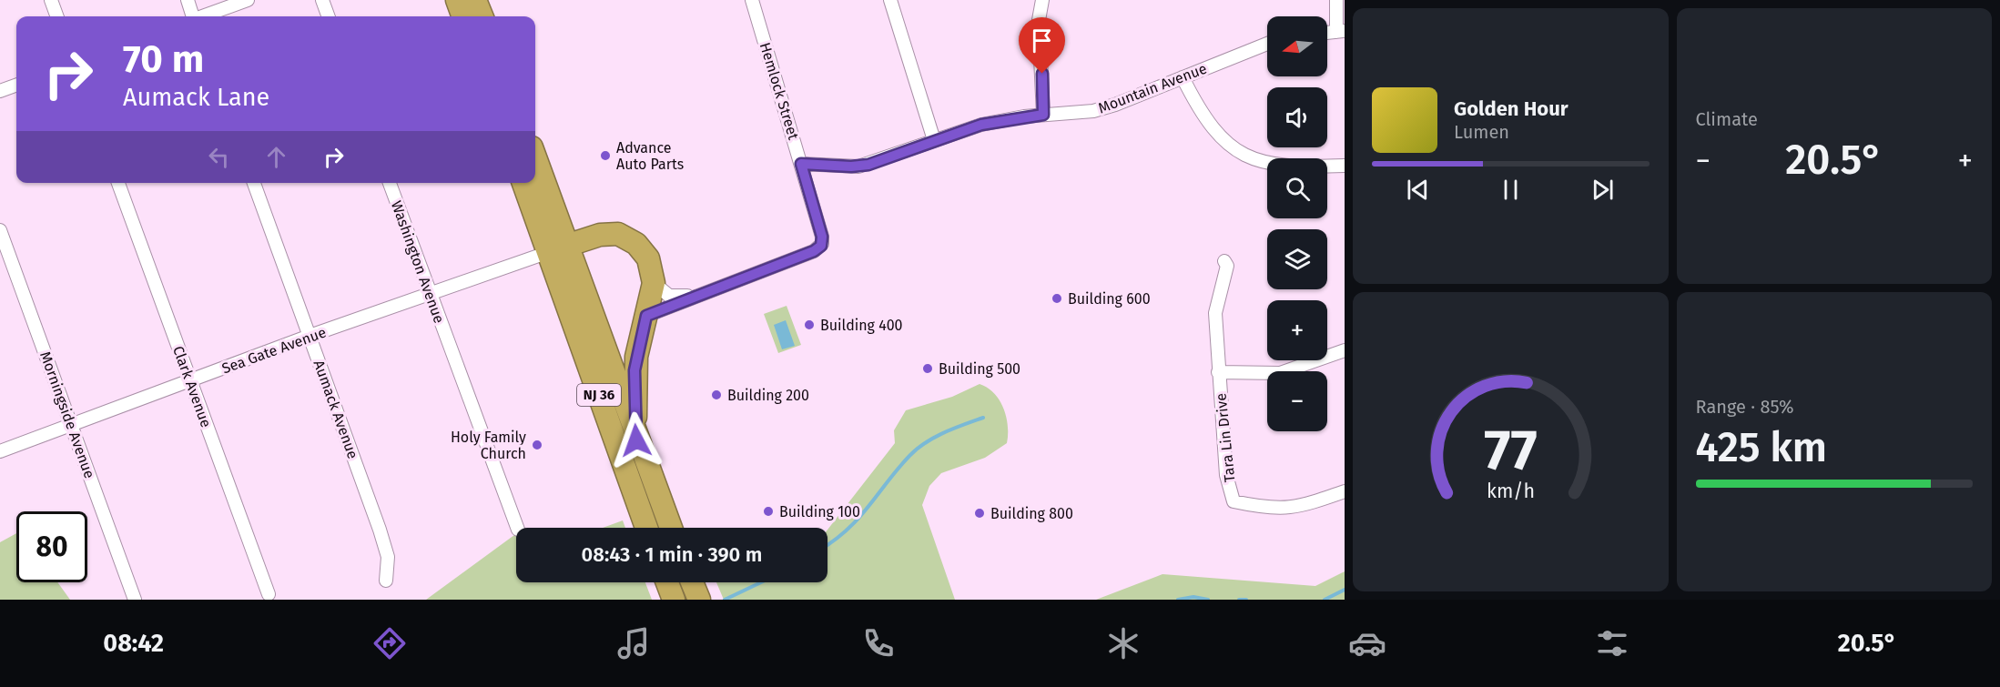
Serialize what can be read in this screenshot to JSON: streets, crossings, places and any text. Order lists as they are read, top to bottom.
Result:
{
  "streets": {
    "highway": ["NJ 36"],
    "street": [
      "Mountain Avenue",
      "Hemlock Street",
      "Washington Avenue",
      "Sea Gate Avenue",
      "Clark Avenue",
      "Aumack Avenue",
      "Morningside Avenue",
      "Tara Lin Drive"
    ]
  },
  "crossings": [
    ["Mountain Avenue", "Hemlock Street"],
    ["Washington Avenue", "Sea Gate Avenue"],
    ["Sea Gate Avenue", "Clark Avenue"],
    ["Sea Gate Avenue", "NJ 36"],
    ["Sea Gate Avenue", "Aumack Avenue"],
    ["Sea Gate Avenue", "Morningside Avenue"]
  ],
  "places": [
    "Advance Auto Parts",
    "Building 600",
    "Building 400",
    "Building 500",
    "Building 200",
    "Holy Family Church",
    "Building 100",
    "Building 800"
  ],
  "north": "left",
  "page": {
    "tile": [
      "Climate",
      ["Range · 85%", "425 km"]
    ],
    "map_buttons": ["+", "−"],
    "turn": ["70 m", "Aumack Lane"],
    "song": ["Golden Hour", "Lumen"],
    "heat": ["−", "20.5°", "+"],
    "limit": "80",
    "trip": "08:43 · 1 min · 390 m",
    "tabs": ["08:42", "20.5°"],
    "gauge": ["77", "km/h"]
  }
}
